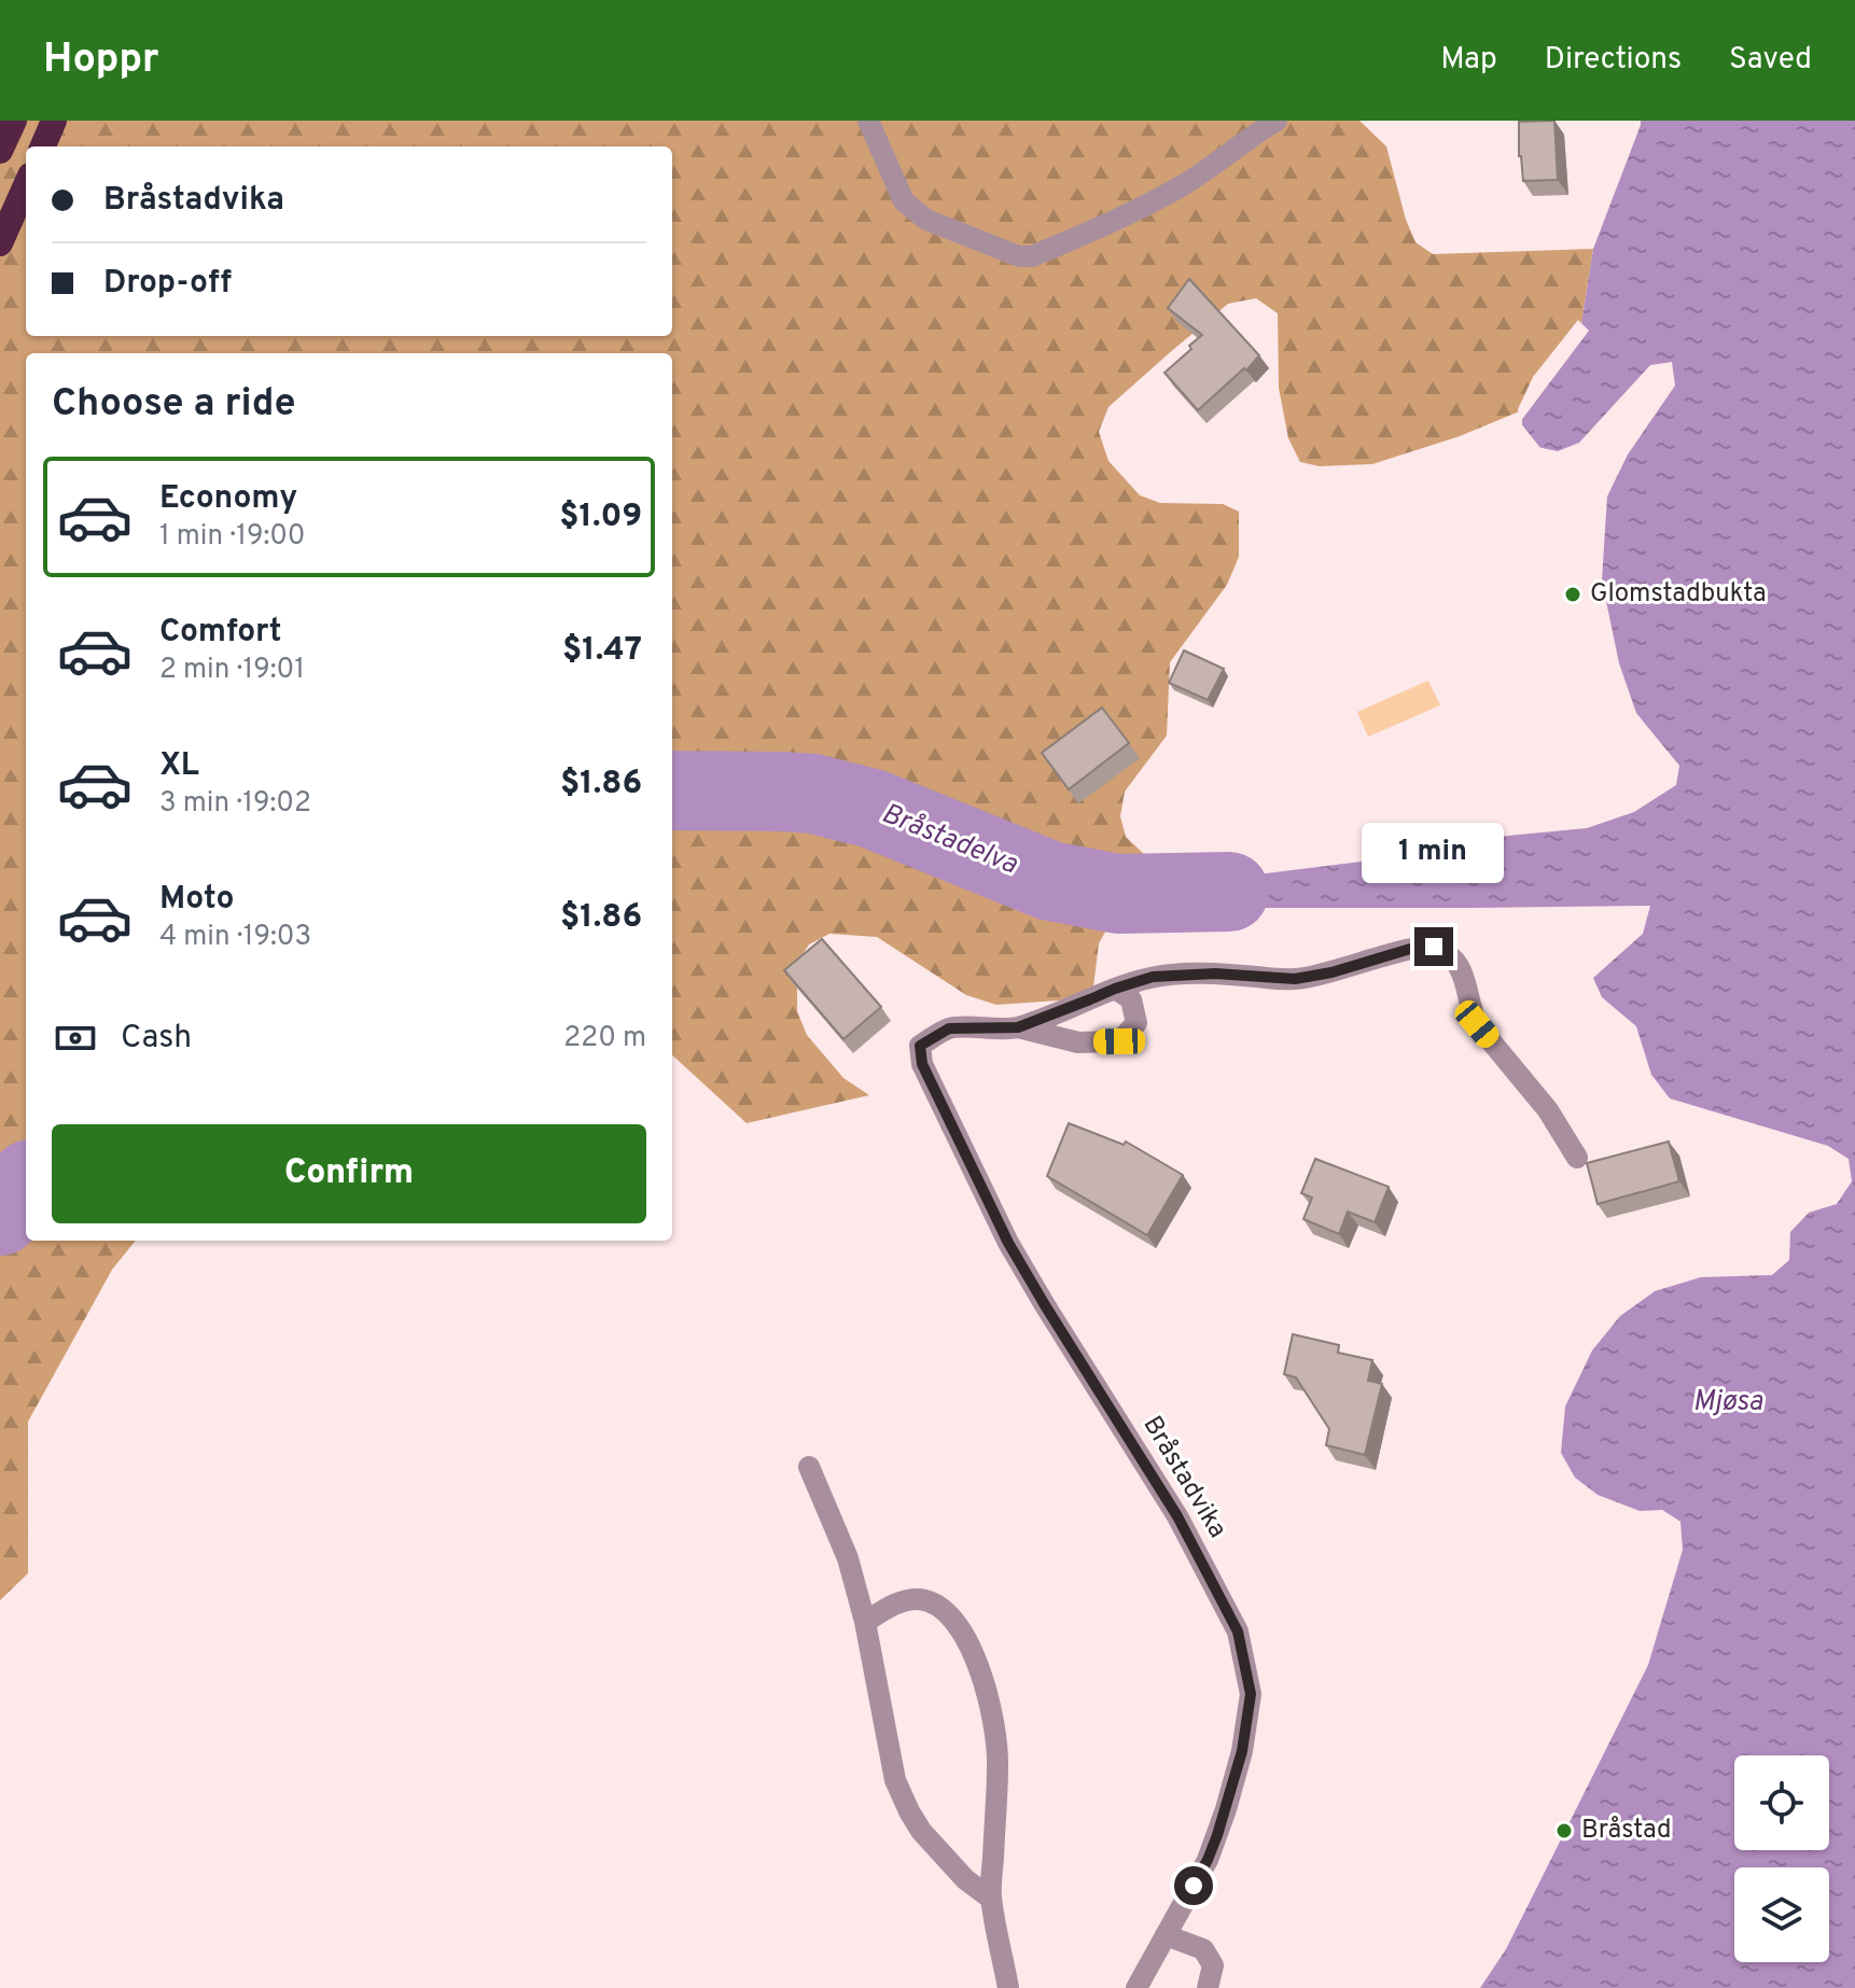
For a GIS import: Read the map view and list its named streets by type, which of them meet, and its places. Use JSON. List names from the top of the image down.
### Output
{
  "streets": {
    "street": ["Bråstadvika"]
  },
  "water": ["Bråstadelva", "Mjøsa"],
  "places": ["Glomstadbukta", "Bråstad"],
  "page": {
    "header": "Hoppr",
    "nav": ["Map", "Directions", "Saved"],
    "banner": ["Bråstadvika", "Drop-off"],
    "heading": "Choose a ride",
    "list": [
      {
        "name": "Economy",
        "note": "1 min · 19:00",
        "value": "$1.09"
      },
      {
        "name": "Comfort",
        "note": "2 min · 19:01",
        "value": "$1.47"
      },
      {
        "name": "XL",
        "note": "3 min · 19:02",
        "value": "$1.86"
      },
      {
        "name": "Moto",
        "note": "4 min · 19:03",
        "value": "$1.86"
      }
    ],
    "bubble": "1 min",
    "pay": ["Cash", "220 m"],
    "buttons": "Confirm"
  }
}
